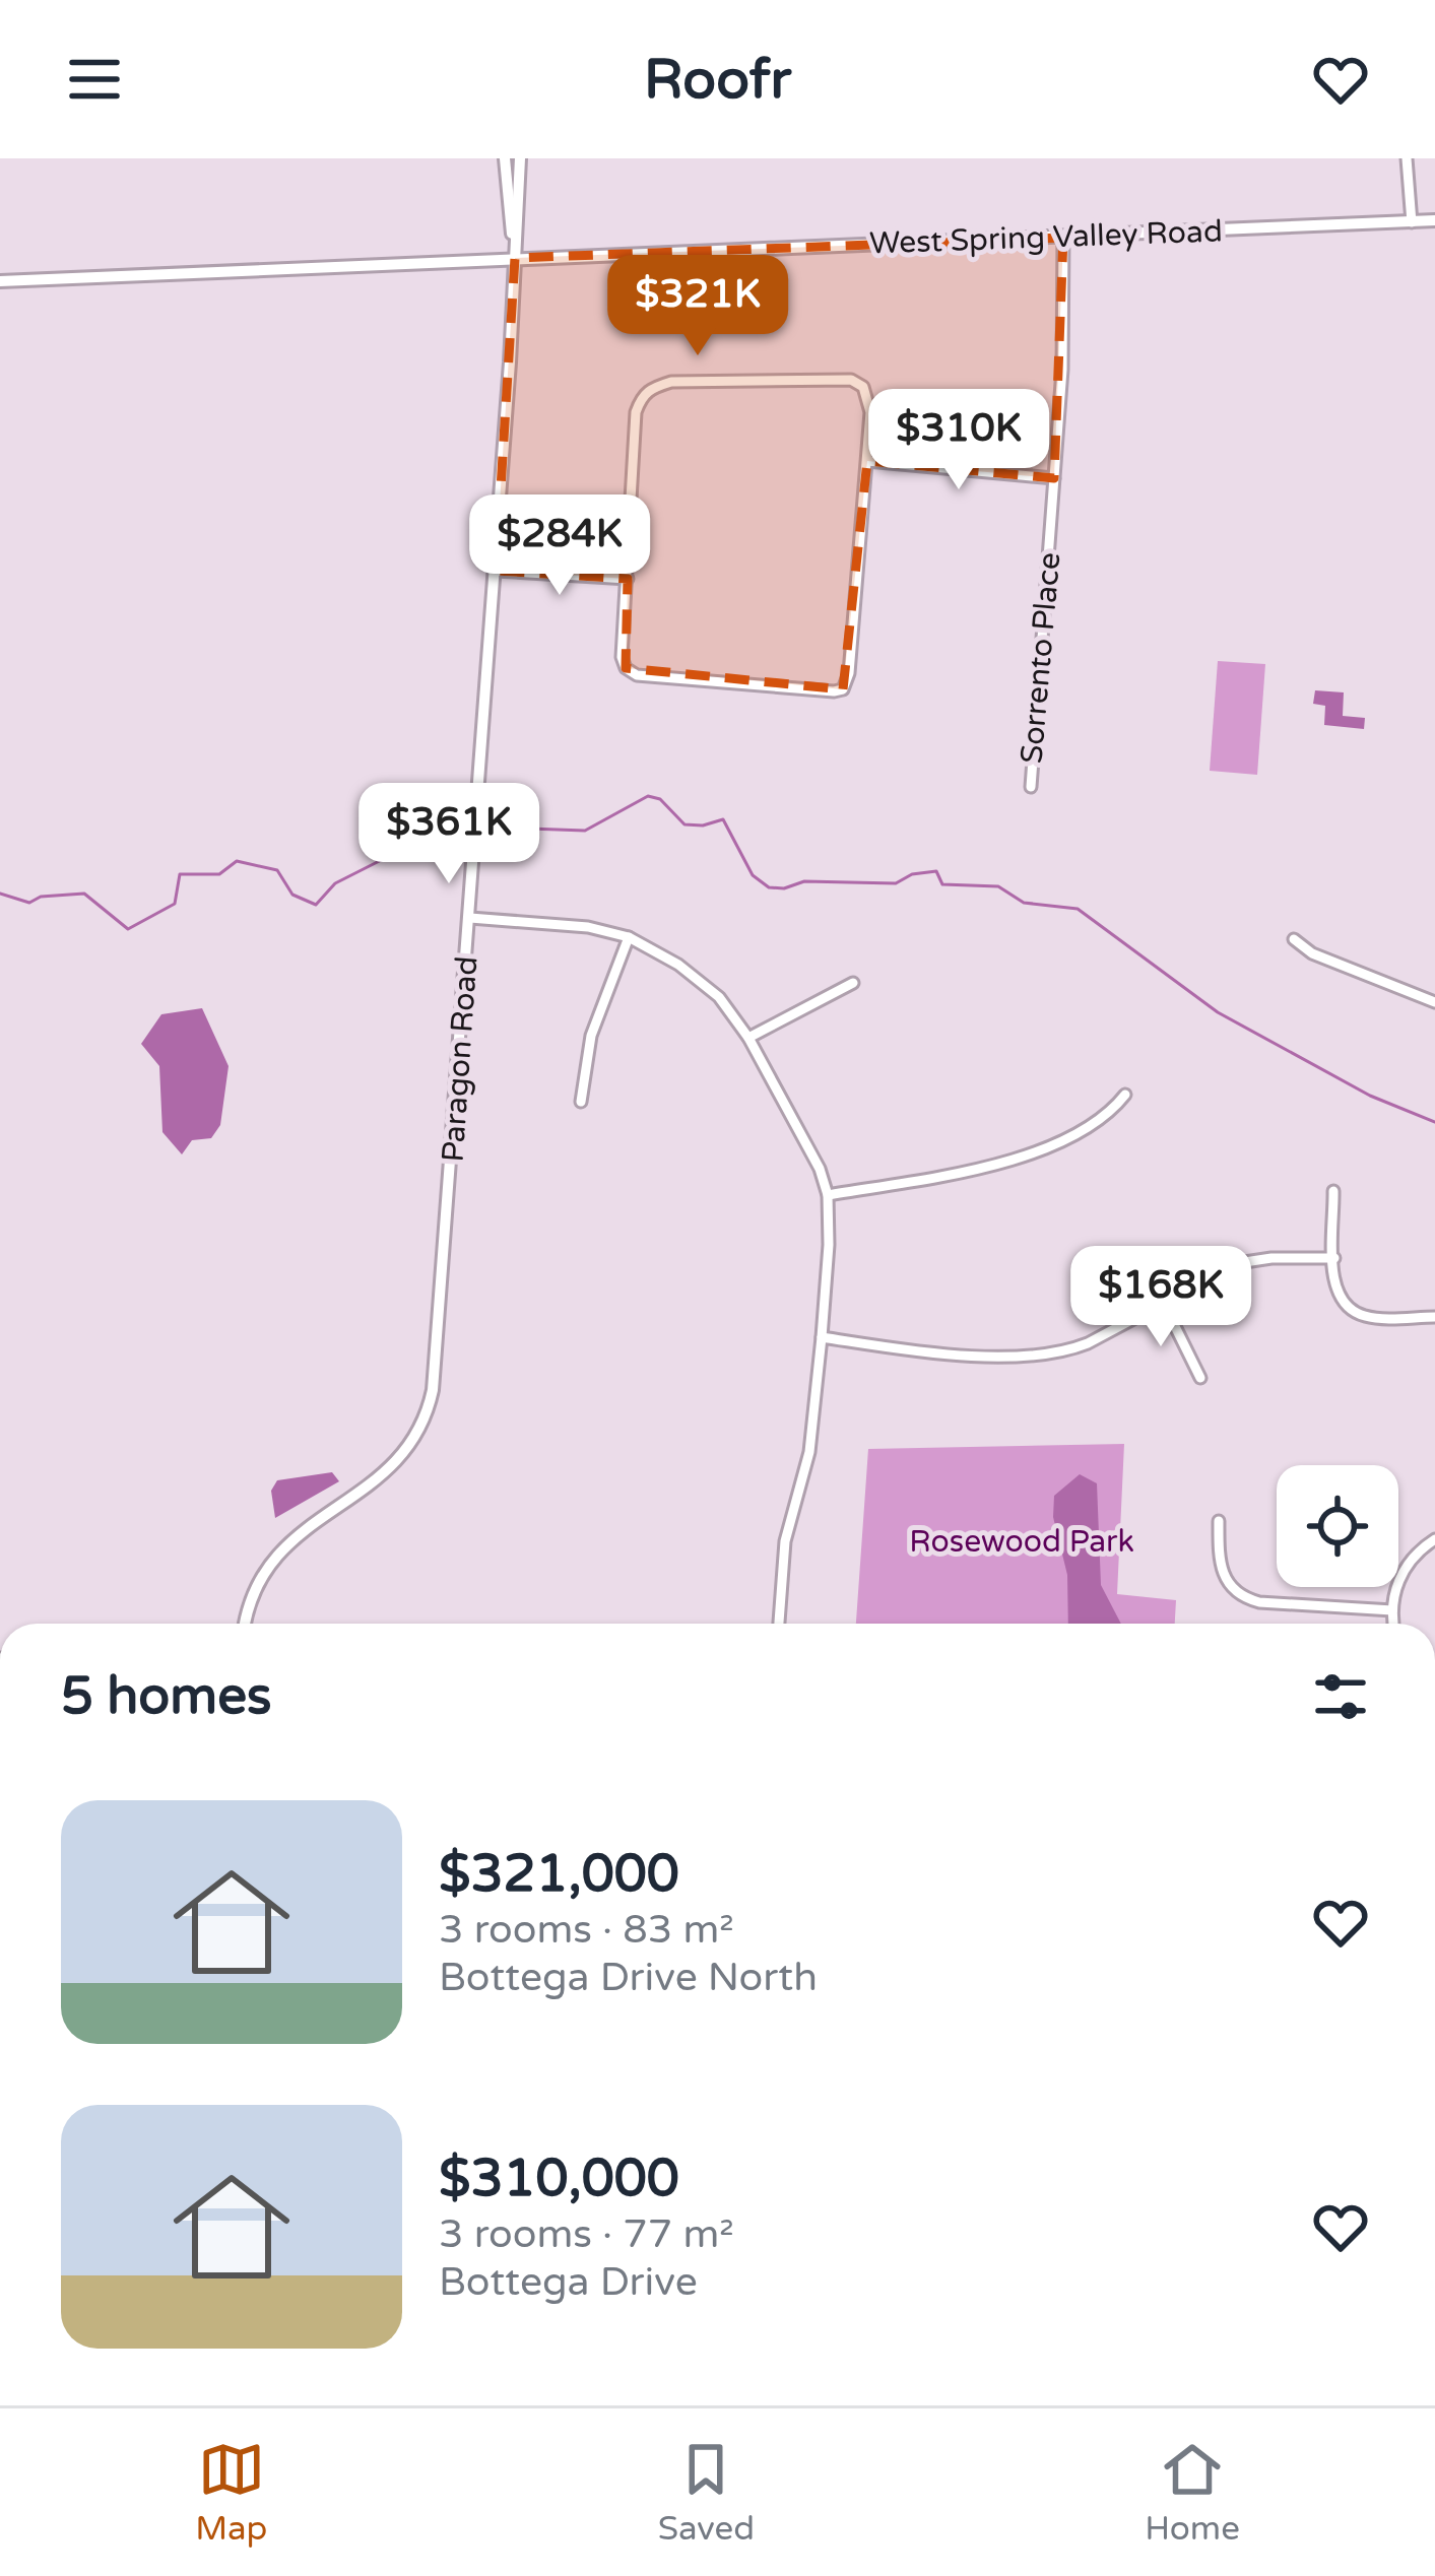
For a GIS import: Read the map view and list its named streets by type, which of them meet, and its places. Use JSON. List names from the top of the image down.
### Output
{
  "streets": {
    "street": ["West Spring Valley Road", "Sorrento Place", "Paragon Road"]
  },
  "crossings": [
    ["West Spring Valley Road", "Sorrento Place"],
    ["West Spring Valley Road", "Paragon Road"]
  ],
  "parks": ["Rosewood Park"],
  "page": {
    "header": "Roofr",
    "price": [
      "$321K",
      "$310K",
      "$284K",
      "$361K",
      "$168K"
    ],
    "heading": "5 homes",
    "list": [
      {
        "name": "$321,000",
        "note": "3 rooms · 83 m² · Bottega Drive North"
      },
      {
        "name": "$310,000",
        "note": "3 rooms · 77 m² · Bottega Drive"
      }
    ],
    "tabs": ["Map", "Saved", "Home"]
  }
}
